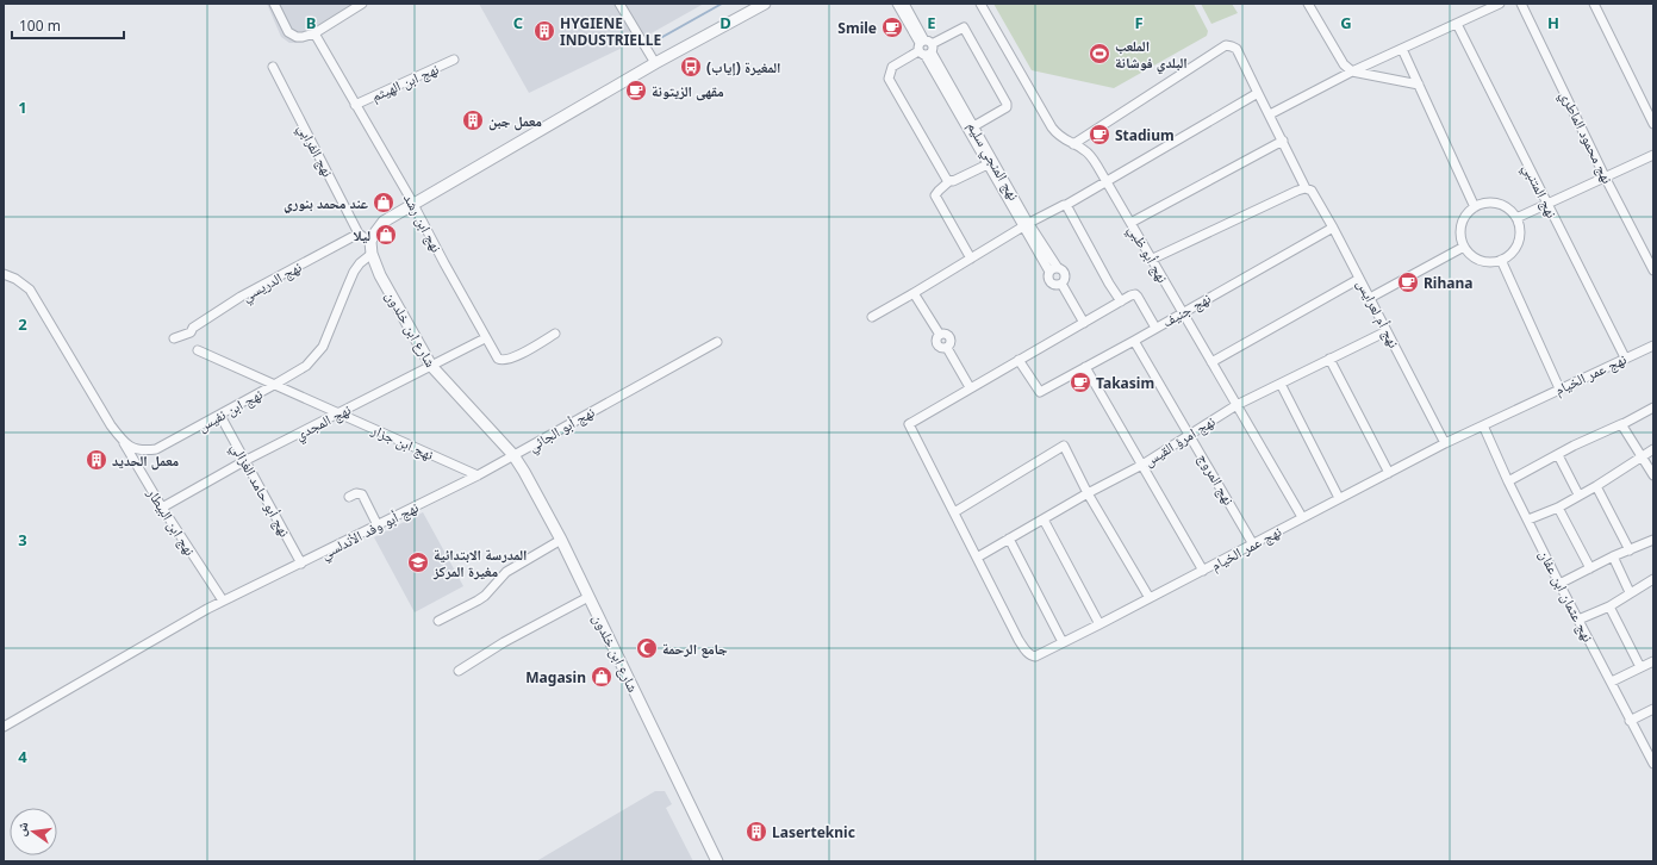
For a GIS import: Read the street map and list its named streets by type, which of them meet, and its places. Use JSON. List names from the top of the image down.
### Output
{
  "streets": {
    "street": [
      "نهج ابن الهيثم",
      "نهج محمود الماطري",
      "نهج الفرابي",
      "نهج المنجي سليم",
      "نهج المتنبي",
      "نهج ابن رشد",
      "نهج أبو ظبي",
      "نهج الدريسي",
      "نهج جنيف",
      "نهج أم لعرايس",
      "شارع ابن خلدون",
      "نهج عمر الخيام",
      "نهج ابن نفيس",
      "نهج المجدي",
      "نهج أبو الجائي",
      "نهج امرؤ القيس",
      "نهج ابن جزار",
      "نهج المروج",
      "نهج أبو حامد الغزالي",
      "نهج ابن البيطار",
      "نهج أبو وفد الأندلسي",
      "نهج عثمان ابن عفان"
    ]
  },
  "crossings": [
    ["نهج ابن الهيثم", "نهج ابن رشد"],
    ["نهج الفرابي", "نهج الدريسي"],
    ["نهج المتنبي", "نهج عمر الخيام"],
    ["نهج ابن رشد", "نهج المجدي"],
    ["نهج أبو ظبي", "نهج جنيف"],
    ["نهج أبو ظبي", "نهج أم لعرايس"],
    ["نهج أبو ظبي", "نهج عمر الخيام"],
    ["نهج أبو ظبي", "نهج امرؤ القيس"],
    ["نهج جنيف", "نهج أم لعرايس"],
    ["نهج جنيف", "نهج المروج"],
    ["نهج أم لعرايس", "نهج عمر الخيام"],
    ["نهج أم لعرايس", "نهج امرؤ القيس"],
    ["شارع ابن خلدون", "نهج ابن نفيس"],
    ["شارع ابن خلدون", "نهج المجدي"],
    ["شارع ابن خلدون", "نهج أبو الجائي"],
    ["شارع ابن خلدون", "نهج أبو وفد الأندلسي"],
    ["نهج عمر الخيام", "نهج امرؤ القيس"],
    ["نهج عمر الخيام", "نهج المروج"],
    ["نهج عمر الخيام", "نهج عثمان ابن عفان"],
    ["نهج ابن نفيس", "نهج ابن جزار"],
    ["نهج ابن نفيس", "نهج أبو حامد الغزالي"],
    ["نهج ابن نفيس", "نهج ابن البيطار"],
    ["نهج المجدي", "نهج ابن جزار"],
    ["نهج المجدي", "نهج أبو حامد الغزالي"],
    ["نهج المجدي", "نهج ابن البيطار"],
    ["نهج أبو الجائي", "نهج أبو وفد الأندلسي"],
    ["نهج امرؤ القيس", "نهج المروج"],
    ["نهج ابن جزار", "نهج أبو وفد الأندلسي"],
    ["نهج أبو حامد الغزالي", "نهج أبو وفد الأندلسي"],
    ["نهج ابن البيطار", "نهج أبو وفد الأندلسي"]
  ],
  "places": {
    "cafe": [
      "Smile",
      "مقهى الزيتونة",
      "Stadium",
      "Rihana",
      "Takasim"
    ],
    "building": [
      "HYGIENE INDUSTRIELLE",
      "معمل جبن",
      "معمل الحديد",
      "Laserteknic"
    ],
    "sports": ["الملعب البلدي فوشانة"],
    "bus stop": ["المغيرة (إياب)"],
    "shop": ["عند محمد بنوري", "ليلا", "Magasin"],
    "school or university": ["المدرسة الابتدائية مغيرة المركز"],
    "mosque": ["جامع الرحمة"]
  },
  "scale_bar": "100 m",
  "north": "left",
  "grid": {
    "columns": [
      "B",
      "C",
      "D",
      "E",
      "F",
      "G",
      "H"
    ],
    "rows": [
      "1",
      "2",
      "3",
      "4"
    ]
  }
}
